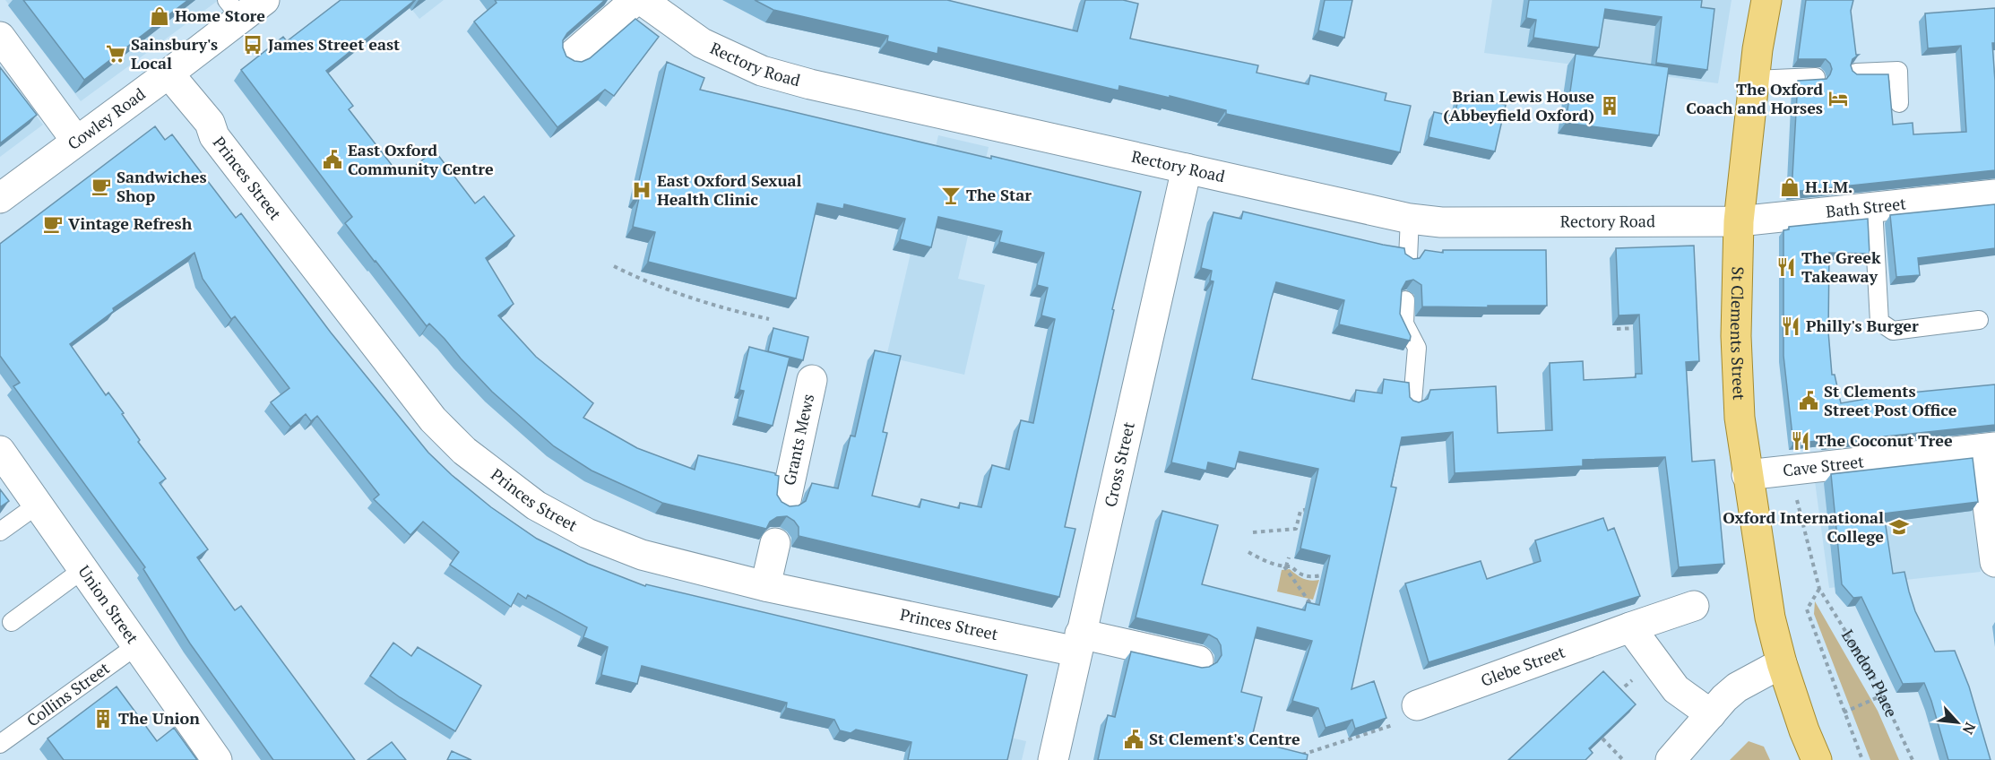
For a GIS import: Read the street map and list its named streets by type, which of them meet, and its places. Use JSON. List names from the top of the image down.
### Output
{
  "streets": {
    "main road": ["St Clements Street"],
    "street": [
      "Rectory Road",
      "Cowley Road",
      "Princes Street",
      "Bath Street",
      "Grants Mews",
      "Cross Street",
      "Cave Street",
      "Union Street",
      "Glebe Street"
    ],
    "lane": ["Collins Street"],
    "path": ["London Place"]
  },
  "crossings": [
    ["Rectory Road", "Bath Street"],
    ["Rectory Road", "St Clements Street"],
    ["Rectory Road", "Cross Street"],
    ["Cowley Road", "Princes Street"],
    ["Princes Street", "Cross Street"],
    ["Bath Street", "St Clements Street"],
    ["St Clements Street", "Cave Street"],
    ["Union Street", "Collins Street"]
  ],
  "places": {
    "shop": ["Home Store", "H.I.M."],
    "bus stop": ["James Street east"],
    "supermarket": ["Sainsbury's Local"],
    "hotel": ["The Oxford Coach and Horses"],
    "building": ["Brian Lewis House (Abbeyfield Oxford)", "The Union"],
    "public building": ["East Oxford Community Centre", "St Clements Street Post Office", "St Clement's Centre"],
    "cafe": ["Sandwiches Shop", "Vintage Refresh"],
    "hospital": ["East Oxford Sexual Health Clinic"],
    "bar": ["The Star"],
    "restaurant": ["The Greek Takeaway", "Philly's Burger", "The Coconut Tree"],
    "school or university": ["Oxford International College"]
  },
  "north": "bottom right"
}
